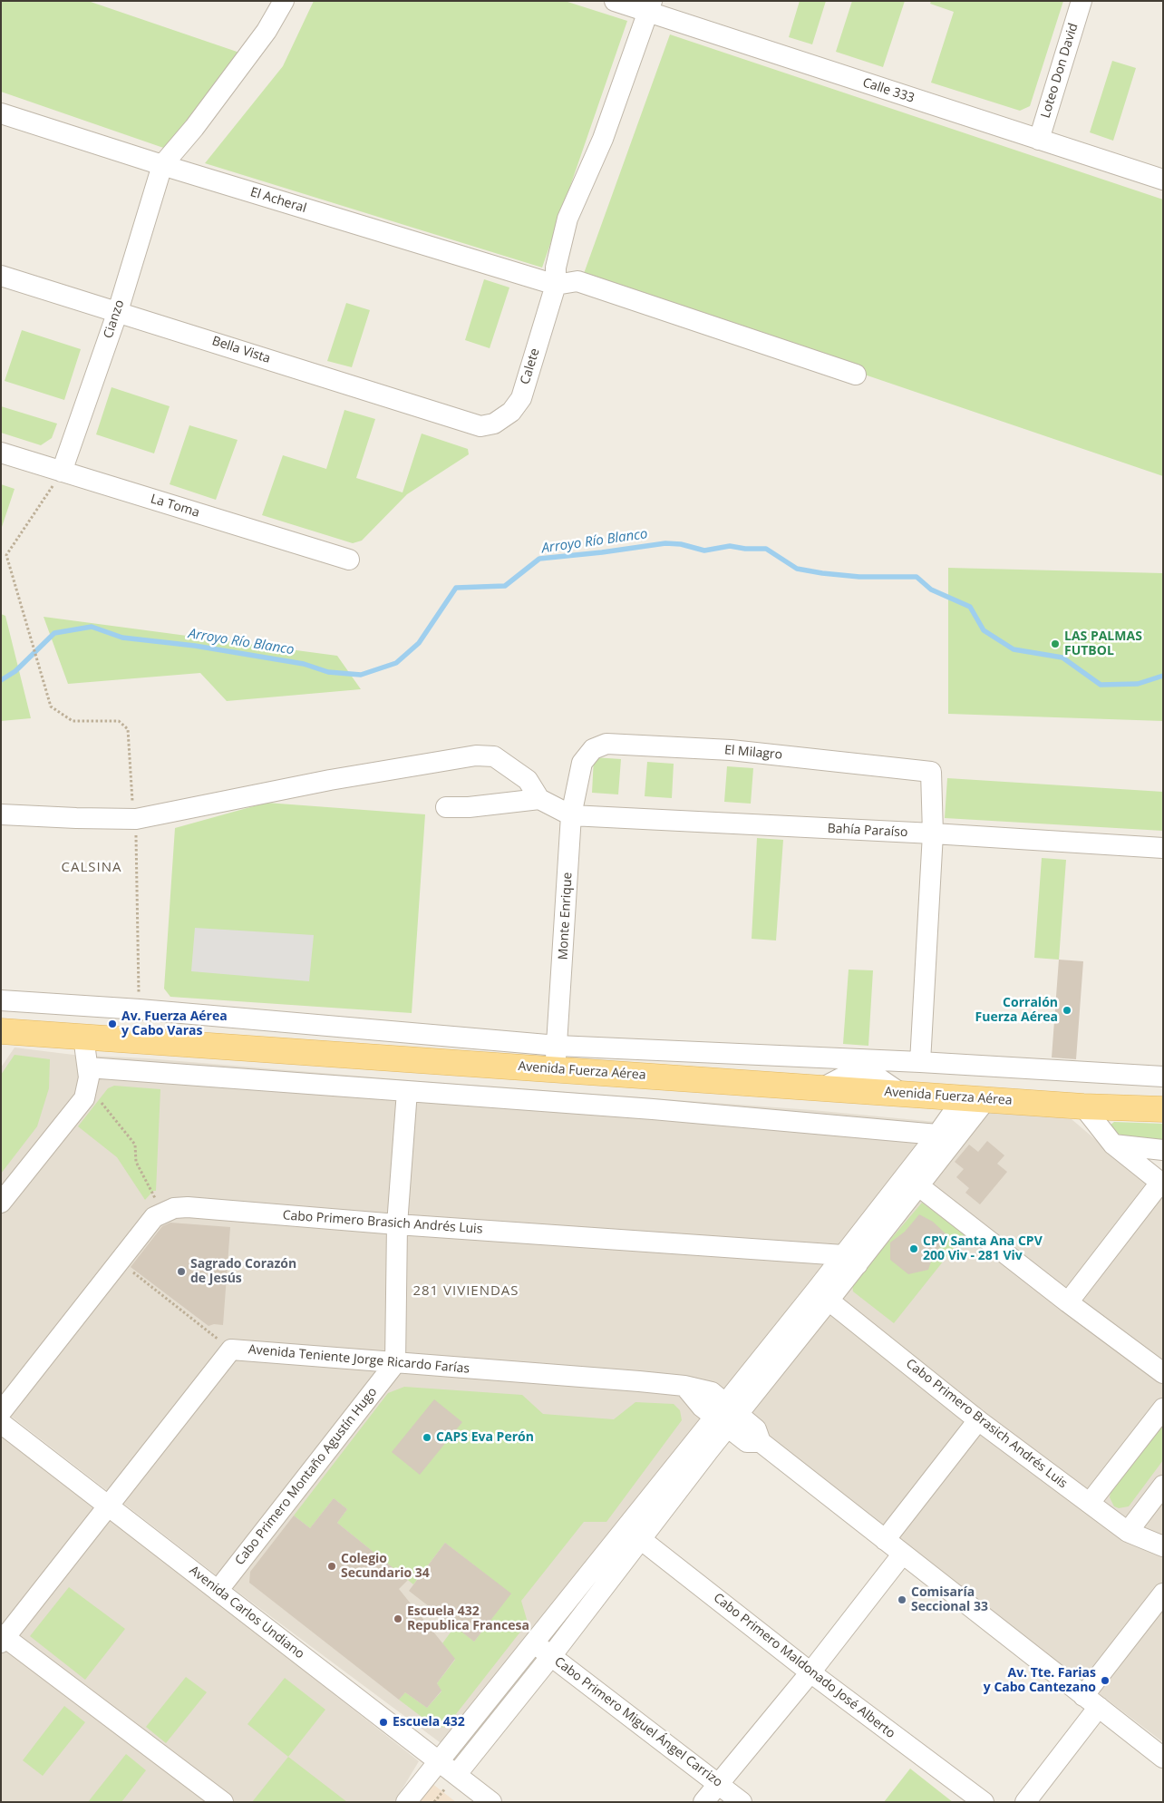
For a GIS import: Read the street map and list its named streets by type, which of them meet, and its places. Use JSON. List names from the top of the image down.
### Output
{
  "streets": {
    "main road": ["Avenida Fuerza Aérea"],
    "street": [
      "Loteo Don David",
      "Calle 333",
      "El Acheral",
      "Cianzo",
      "Bella Vista",
      "Calete",
      "La Toma",
      "El Milagro",
      "Bahía Paraíso",
      "Monte Enrique",
      "Cabo Primero Brasich Andrés Luis",
      "Avenida Teniente Jorge Ricardo Farías",
      "Cabo Primero Montaño Agustín Hugo",
      "Avenida Carlos Undiano",
      "Cabo Primero Maldonado José Alberto",
      "Cabo Primero Miguel Ángel Carrizo"
    ]
  },
  "crossings": [
    ["Loteo Don David", "Calle 333"],
    ["Calle 333", "Calete"],
    ["El Acheral", "Cianzo"],
    ["El Acheral", "Calete"],
    ["Cianzo", "Bella Vista"],
    ["Cianzo", "La Toma"],
    ["Bella Vista", "Calete"],
    ["El Milagro", "Bahía Paraíso"],
    ["El Milagro", "Monte Enrique"],
    ["Bahía Paraíso", "Monte Enrique"],
    ["Monte Enrique", "Avenida Fuerza Aérea"],
    ["Avenida Teniente Jorge Ricardo Farías", "Cabo Primero Montaño Agustín Hugo"],
    ["Avenida Teniente Jorge Ricardo Farías", "Avenida Carlos Undiano"],
    ["Cabo Primero Montaño Agustín Hugo", "Avenida Carlos Undiano"]
  ],
  "districts": ["CALSINA", "281 VIVIENDAS"],
  "water": ["Arroyo Río Blanco"],
  "places": [
    "LAS PALMAS FUTBOL",
    "Corralón Fuerza Aérea",
    "Av. Fuerza Aérea y Cabo Varas",
    "CPV Santa Ana CPV 200 Viv - 281 Viv",
    "Sagrado Corazón de Jesús",
    "CAPS Eva Perón",
    "Colegio Secundario 34",
    "Comisaría Seccional 33",
    "Escuela 432 Republica Francesa",
    "Av. Tte. Farias y Cabo Cantezano",
    "Escuela 432"
  ]
}
